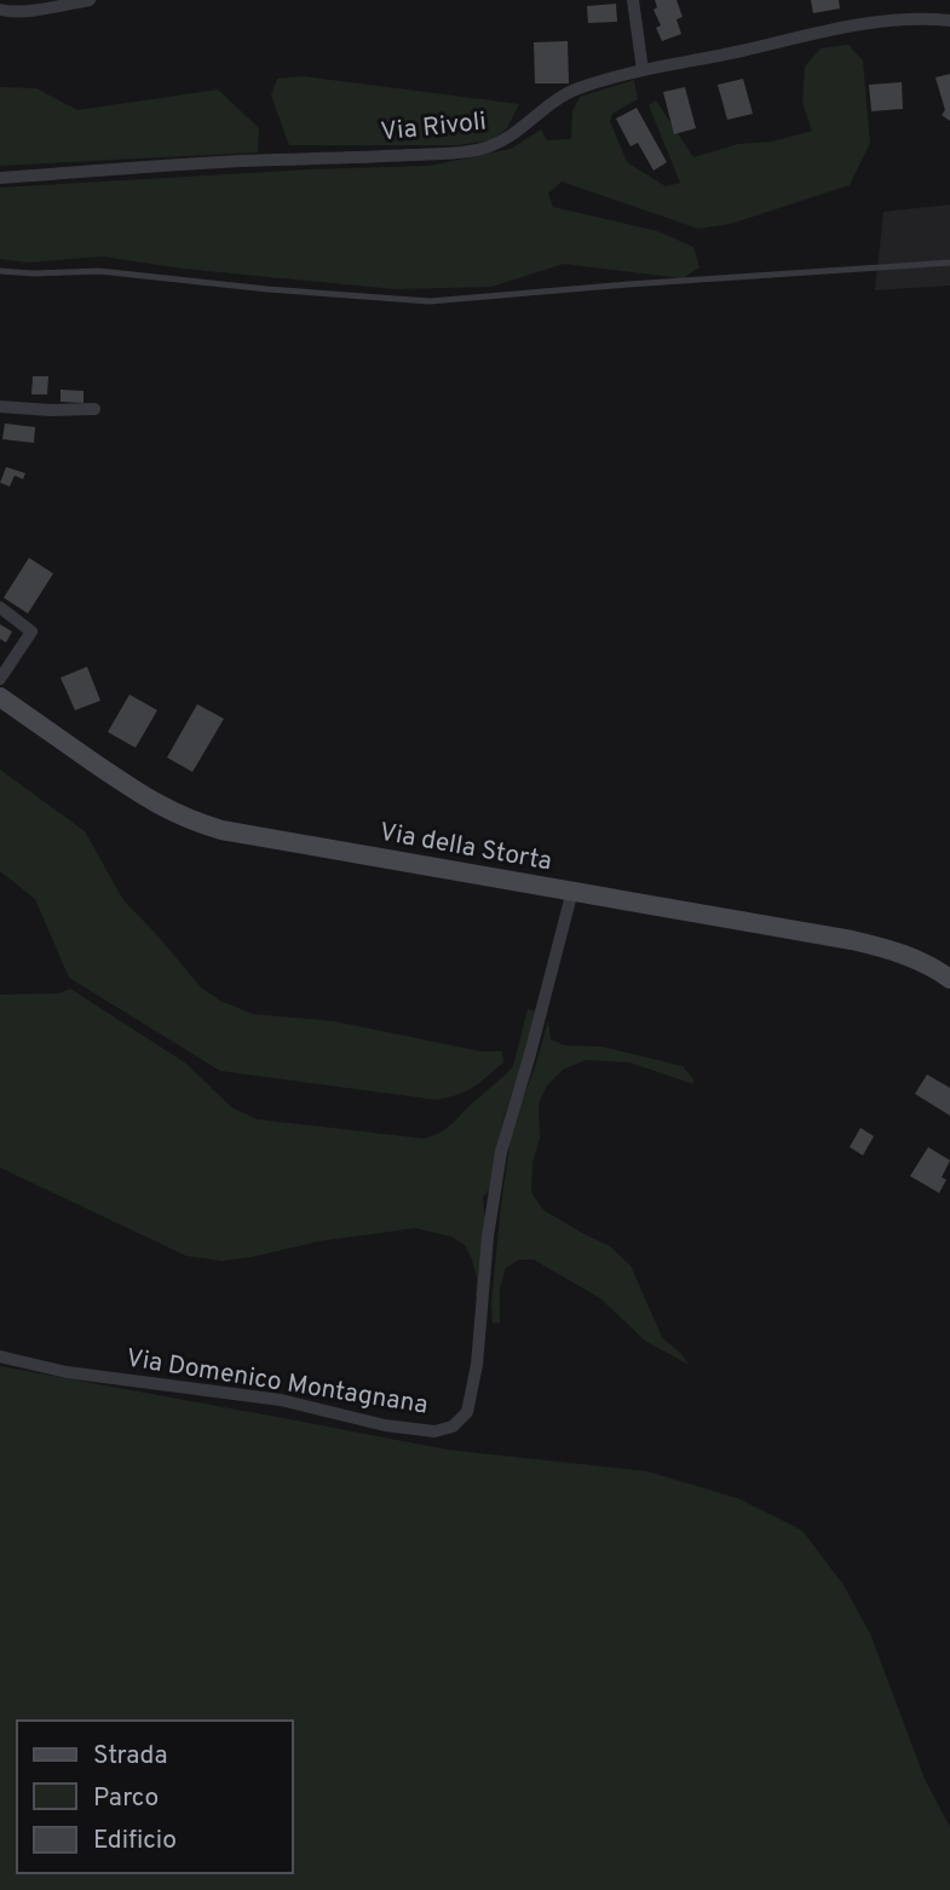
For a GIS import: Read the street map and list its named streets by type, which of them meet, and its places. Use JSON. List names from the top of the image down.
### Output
{
  "streets": {
    "main road": ["Via della Storta"],
    "street": ["Via Rivoli", "Via Domenico Montagnana"]
  },
  "crossings": [
    ["Via della Storta", "Via Domenico Montagnana"]
  ],
  "legend": ["Strada", "Parco", "Edificio"]
}
